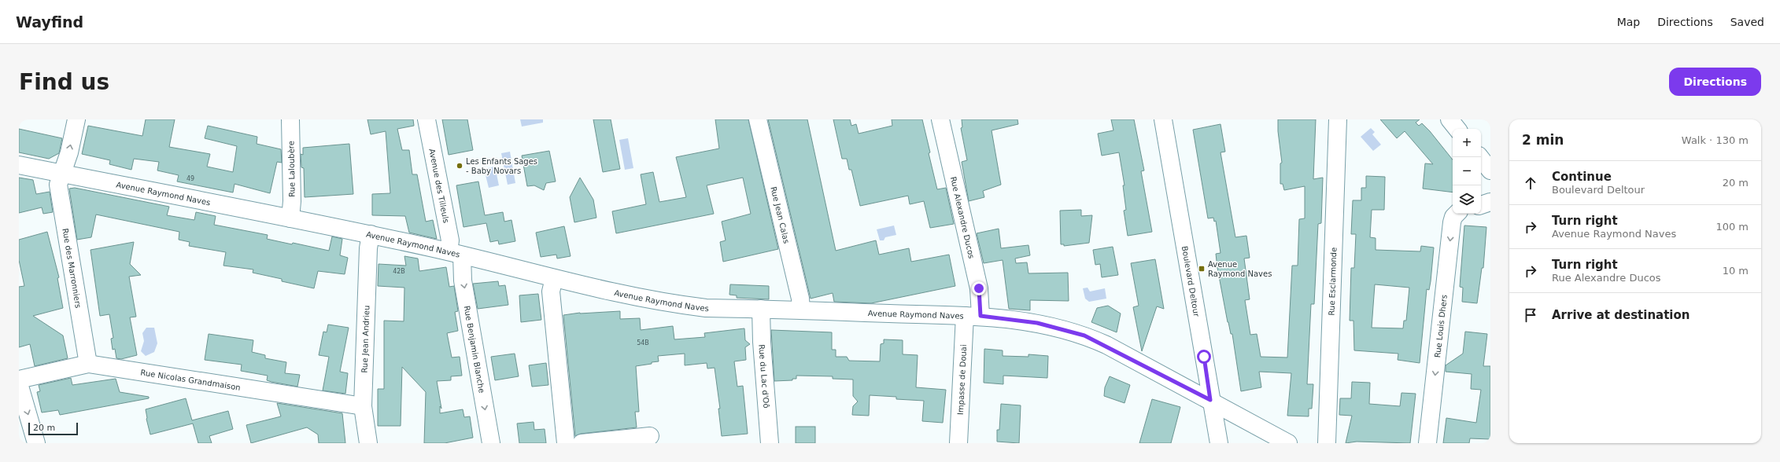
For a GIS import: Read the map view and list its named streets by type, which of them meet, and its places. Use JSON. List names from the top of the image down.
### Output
{
  "streets": {
    "street": [
      "Rue Laloubère",
      "Avenue des Tilleuls",
      "Avenue Raymond Naves",
      "Rue Jean Calas",
      "Rue Alexandre Ducos",
      "Rue des Marronniers",
      "Boulevard Deltour",
      "Rue Esclarmonde",
      "Rue Louis Dhers",
      "Rue Jean Andrieu",
      "Rue Benjamin Blanche",
      "Rue du Lac d'Oô",
      "Rue Nicolas Grandmaison",
      "Impasse de Douai"
    ]
  },
  "crossings": [
    ["Rue Laloubère", "Avenue Raymond Naves"],
    ["Avenue des Tilleuls", "Avenue Raymond Naves"],
    ["Avenue des Tilleuls", "Rue Benjamin Blanche"],
    ["Avenue Raymond Naves", "Rue Jean Calas"],
    ["Avenue Raymond Naves", "Rue Alexandre Ducos"],
    ["Avenue Raymond Naves", "Rue des Marronniers"],
    ["Avenue Raymond Naves", "Boulevard Deltour"],
    ["Avenue Raymond Naves", "Rue Jean Andrieu"],
    ["Avenue Raymond Naves", "Rue Benjamin Blanche"],
    ["Avenue Raymond Naves", "Rue du Lac d'Oô"],
    ["Avenue Raymond Naves", "Impasse de Douai"],
    ["Rue Alexandre Ducos", "Impasse de Douai"],
    ["Rue des Marronniers", "Rue Nicolas Grandmaison"],
    ["Rue Jean Andrieu", "Rue Nicolas Grandmaison"]
  ],
  "one_way": ["Rue Louis Dhers"],
  "places": {
    "other": ["Les Enfants Sages - Baby Novars"],
    "transit": ["Avenue Raymond Naves"]
  },
  "house_numbers": ["49", "42B", "54B"],
  "scale_bar": "20 m",
  "page": {
    "header": "Wayfind",
    "nav": ["Map", "Directions", "Saved"],
    "buttons": "Directions",
    "title": "Find us",
    "heading": ["2 min", "Walk · 130 m"],
    "map_buttons": ["+", "−"],
    "list": [
      ["Continue", "Boulevard Deltour", "20 m"],
      ["Turn right", "Avenue Raymond Naves", "100 m"],
      ["Turn right", "Rue Alexandre Ducos", "10 m"],
      "Arrive at destination"
    ],
    "scale": "20 m"
  }
}
